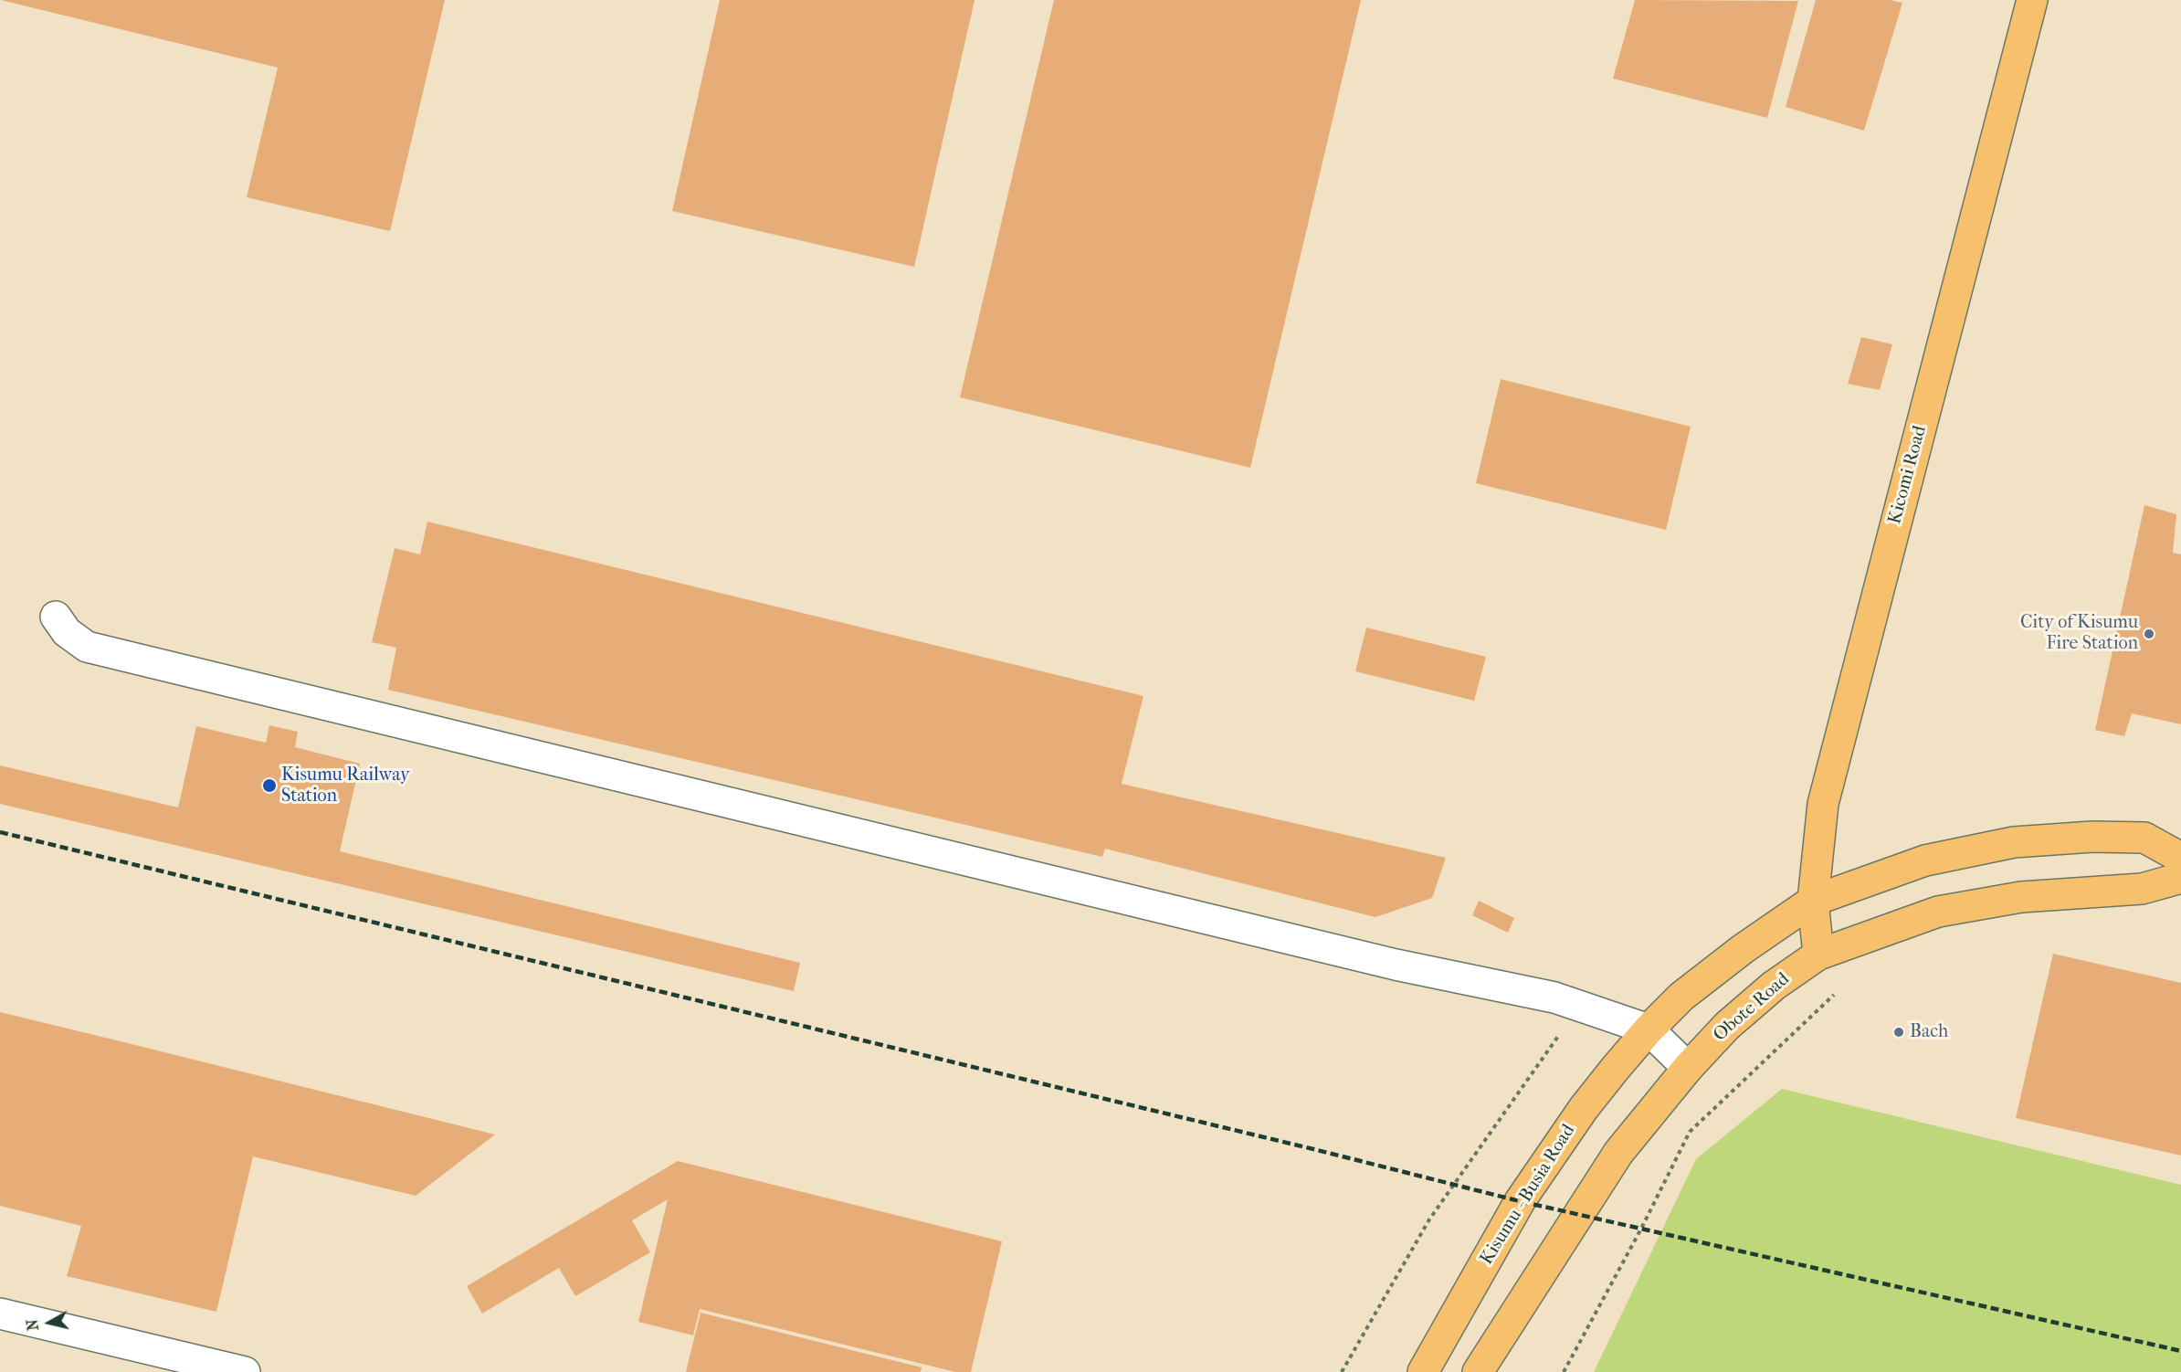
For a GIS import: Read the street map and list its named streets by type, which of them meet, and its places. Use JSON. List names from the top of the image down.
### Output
{
  "streets": {
    "main road": ["Kicomi Road", "Obote Road", "Kisumu - Busia Road"]
  },
  "crossings": [
    ["Kicomi Road", "Obote Road"]
  ],
  "places": ["City of Kisumu Fire Station", "Kisumu Railway Station", "Bach"],
  "north": "left"
}
